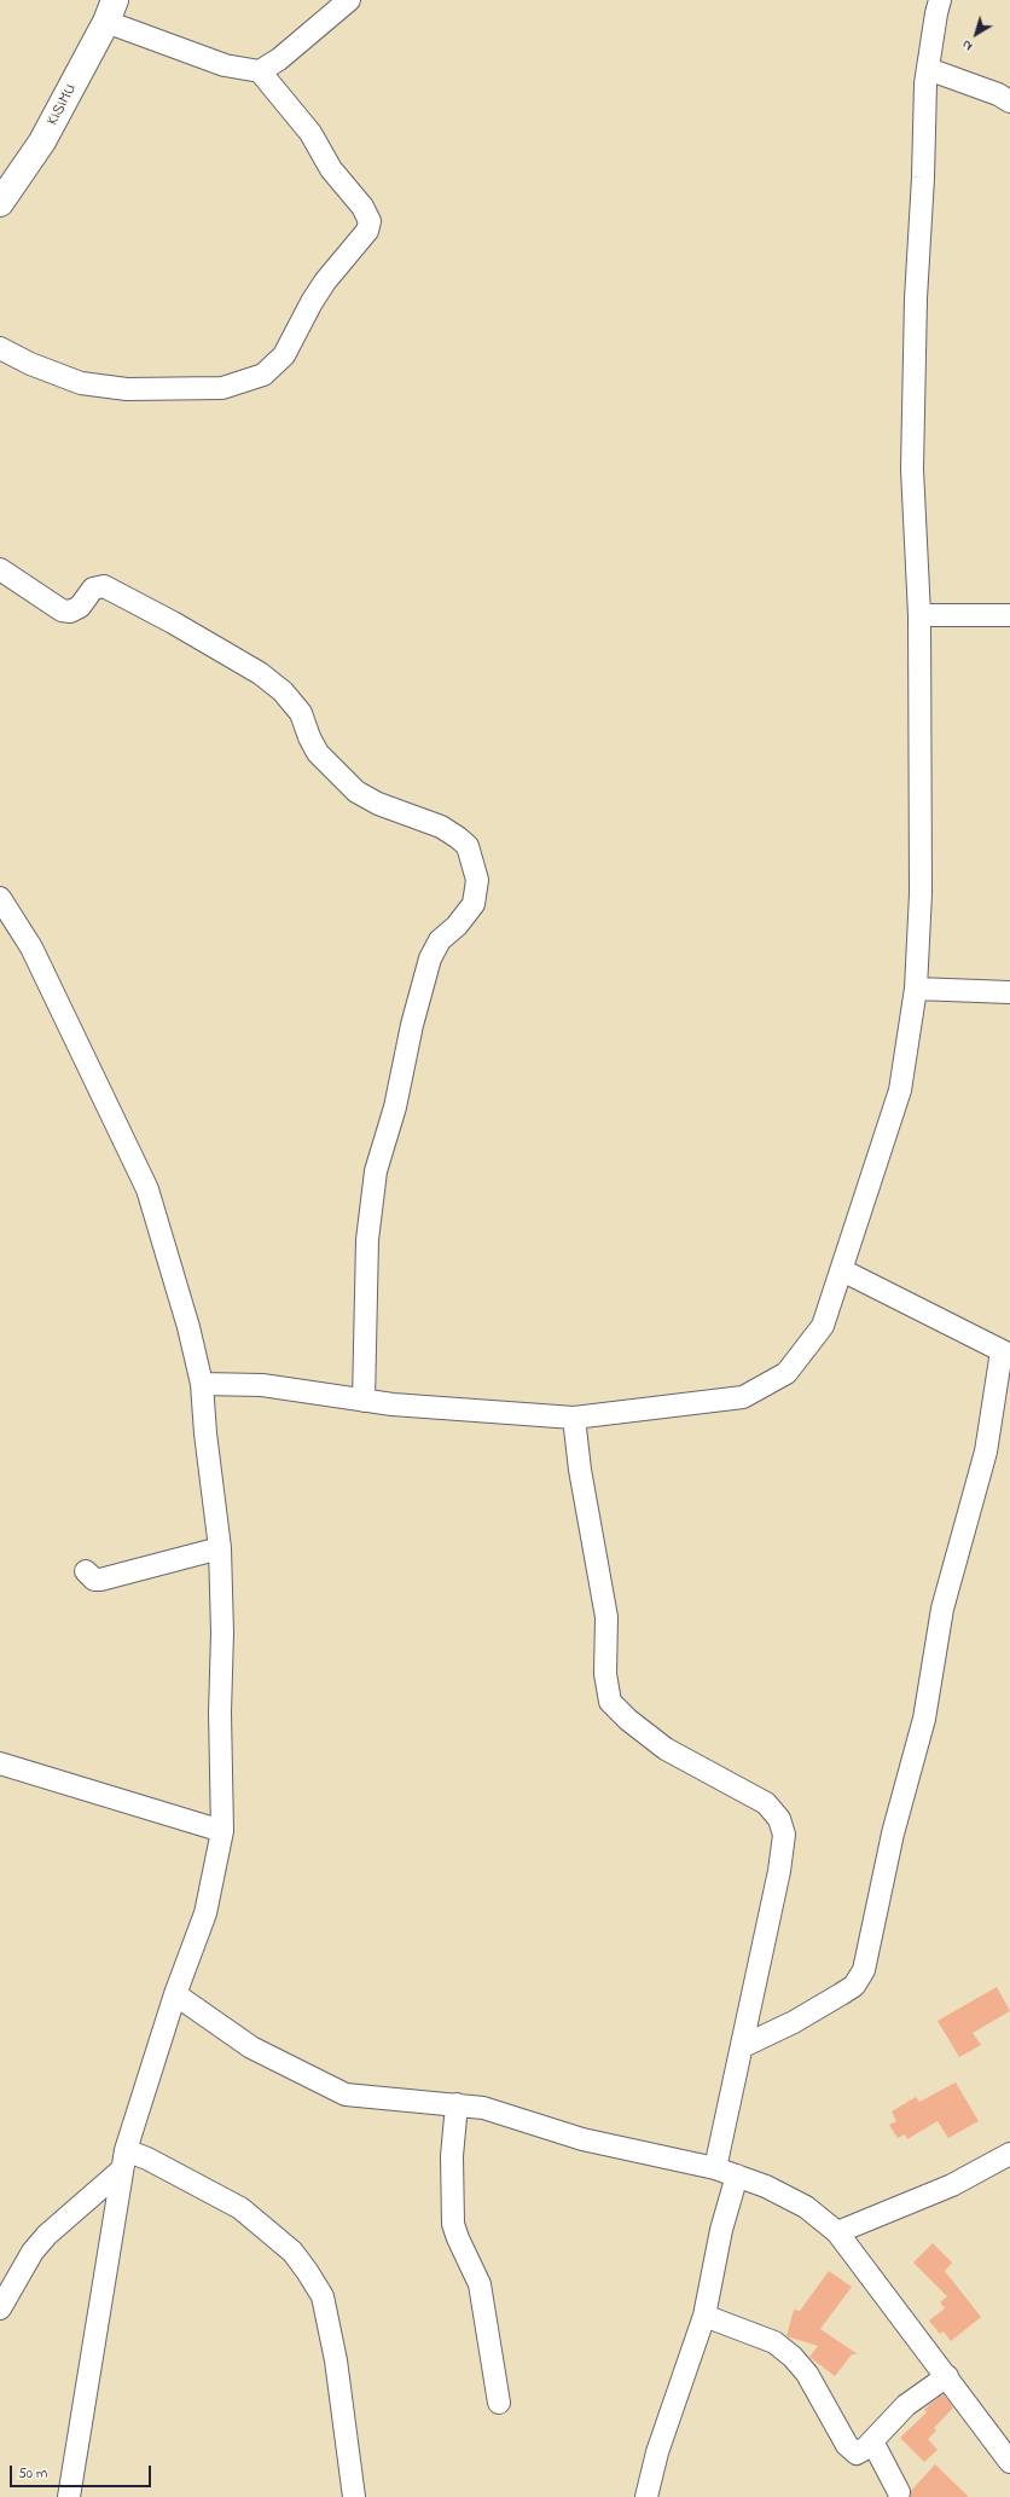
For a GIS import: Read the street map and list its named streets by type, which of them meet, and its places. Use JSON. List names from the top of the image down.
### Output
{
  "streets": {
    "street": ["KISIMU"]
  },
  "scale_bar": "50 m",
  "north": "bottom left"
}
